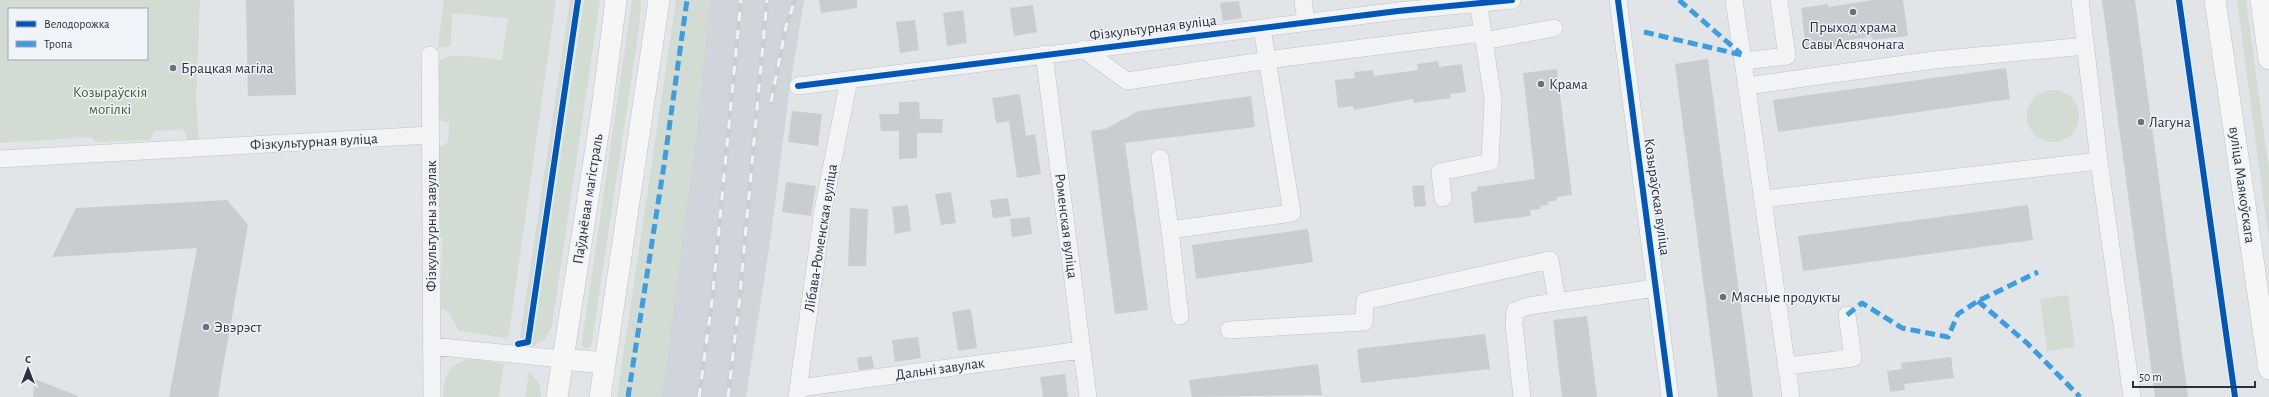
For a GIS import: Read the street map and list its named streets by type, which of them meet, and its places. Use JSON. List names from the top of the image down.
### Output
{
  "streets": {
    "main road": ["вуліца Маякоўскага", "Паўднёвая магістраль"],
    "street": [
      "Фізкультурная вуліца",
      "Козыраўская вуліца",
      "Фізкультурны завулак",
      "Роменская вуліца",
      "Лібава-Роменская вуліца",
      "Дальні завулак"
    ]
  },
  "crossings": [
    ["Фізкультурная вуліца", "Фізкультурны завулак"],
    ["Фізкультурная вуліца", "Роменская вуліца"],
    ["Фізкультурная вуліца", "Лібава-Роменская вуліца"],
    ["Роменская вуліца", "Дальні завулак"],
    ["Лібава-Роменская вуліца", "Дальні завулак"]
  ],
  "parks": ["Козыраўскія могілкі"],
  "places": [
    "Прыход храма Савы Асвячонага",
    "Брацкая магіла",
    "Крама",
    "Лагуна",
    "Мясные продукты",
    "Эвэрэст"
  ],
  "legend": ["Велодорожка", "Тропа"],
  "scale_bar": "50 m",
  "north": "top"
}
